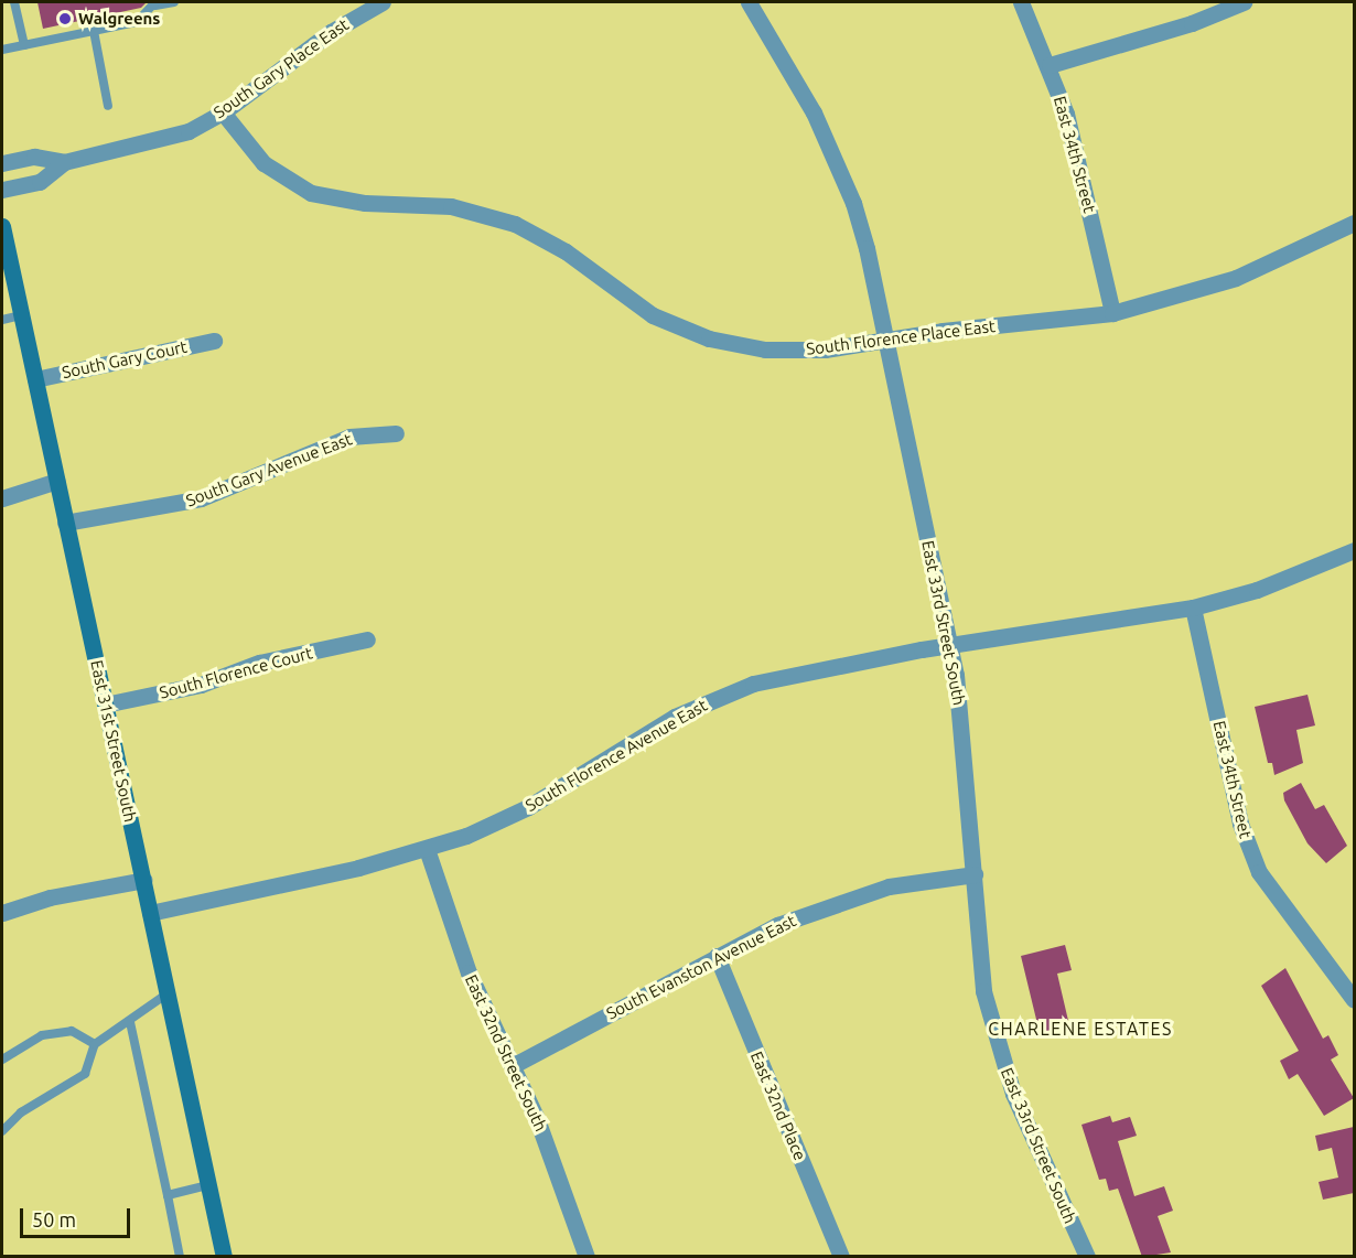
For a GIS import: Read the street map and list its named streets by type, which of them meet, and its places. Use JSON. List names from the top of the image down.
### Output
{
  "streets": {
    "main road": ["East 31st Street South"],
    "street": [
      "South Gary Place East",
      "East 34th Street",
      "South Florence Place East",
      "South Gary Court",
      "South Gary Avenue East",
      "East 33rd Street South",
      "South Florence Court",
      "South Florence Avenue East",
      "South Evanston Avenue East",
      "East 32nd Street South",
      "East 32nd Place"
    ]
  },
  "crossings": [
    ["South Gary Place East", "South Florence Place East"],
    ["East 34th Street", "South Florence Place East"],
    ["East 34th Street", "South Florence Avenue East"],
    ["South Florence Place East", "East 33rd Street South"],
    ["South Gary Court", "East 31st Street South"],
    ["South Gary Avenue East", "East 31st Street South"],
    ["East 33rd Street South", "South Florence Avenue East"],
    ["East 33rd Street South", "South Evanston Avenue East"],
    ["South Florence Court", "East 31st Street South"],
    ["East 31st Street South", "South Florence Avenue East"],
    ["South Florence Avenue East", "East 32nd Street South"],
    ["South Evanston Avenue East", "East 32nd Street South"],
    ["South Evanston Avenue East", "East 32nd Place"]
  ],
  "districts": ["CHARLENE ESTATES"],
  "places": ["Walgreens"],
  "scale_bar": "50 m"
}
